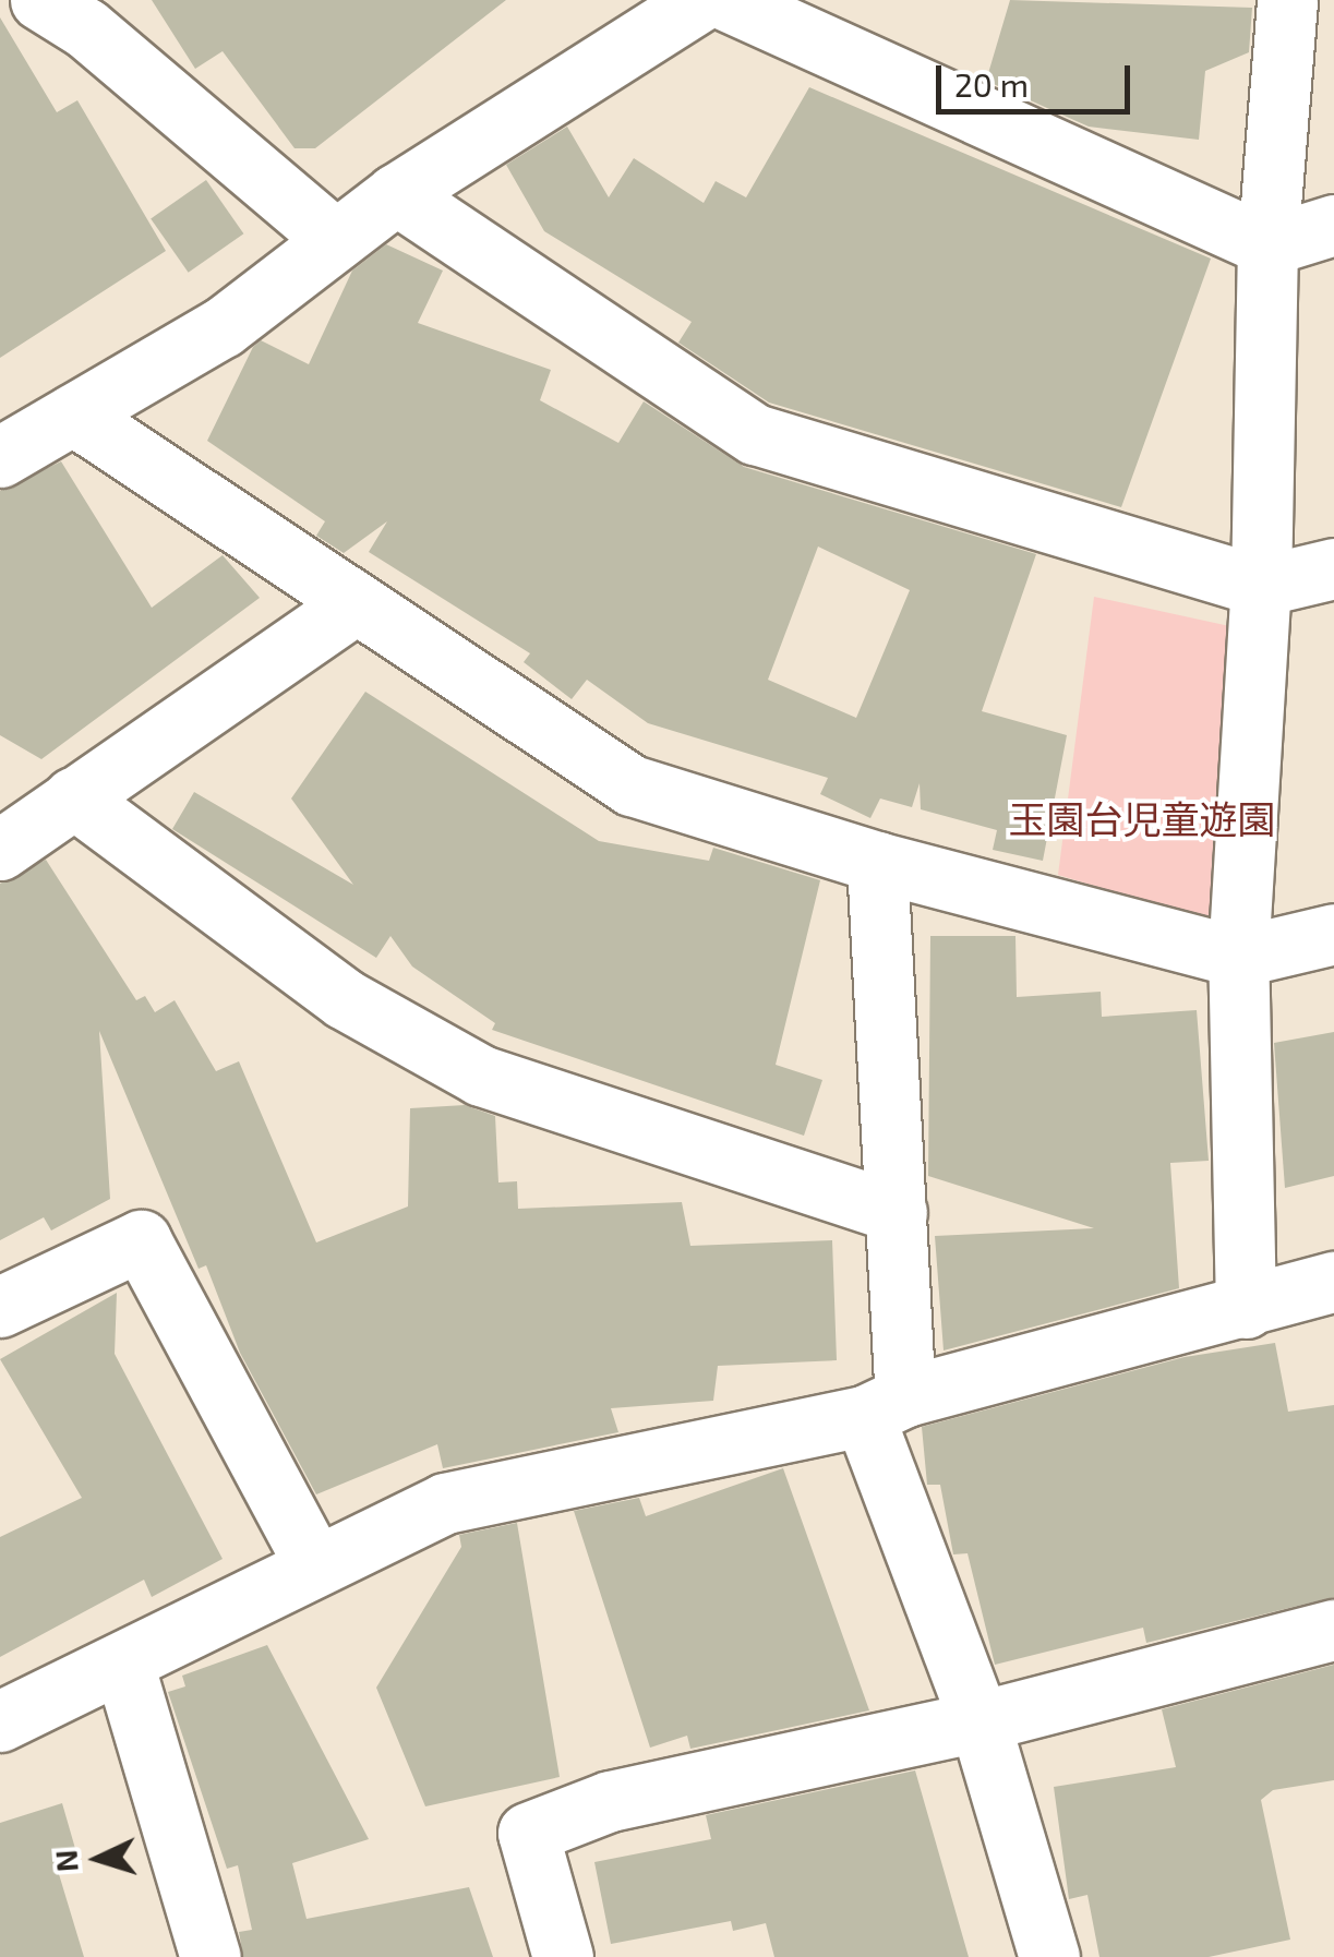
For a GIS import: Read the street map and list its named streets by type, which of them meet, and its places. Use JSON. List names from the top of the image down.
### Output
{
  "parks": ["玉園台児童遊園"],
  "scale_bar": "20 m",
  "north": "left"
}
